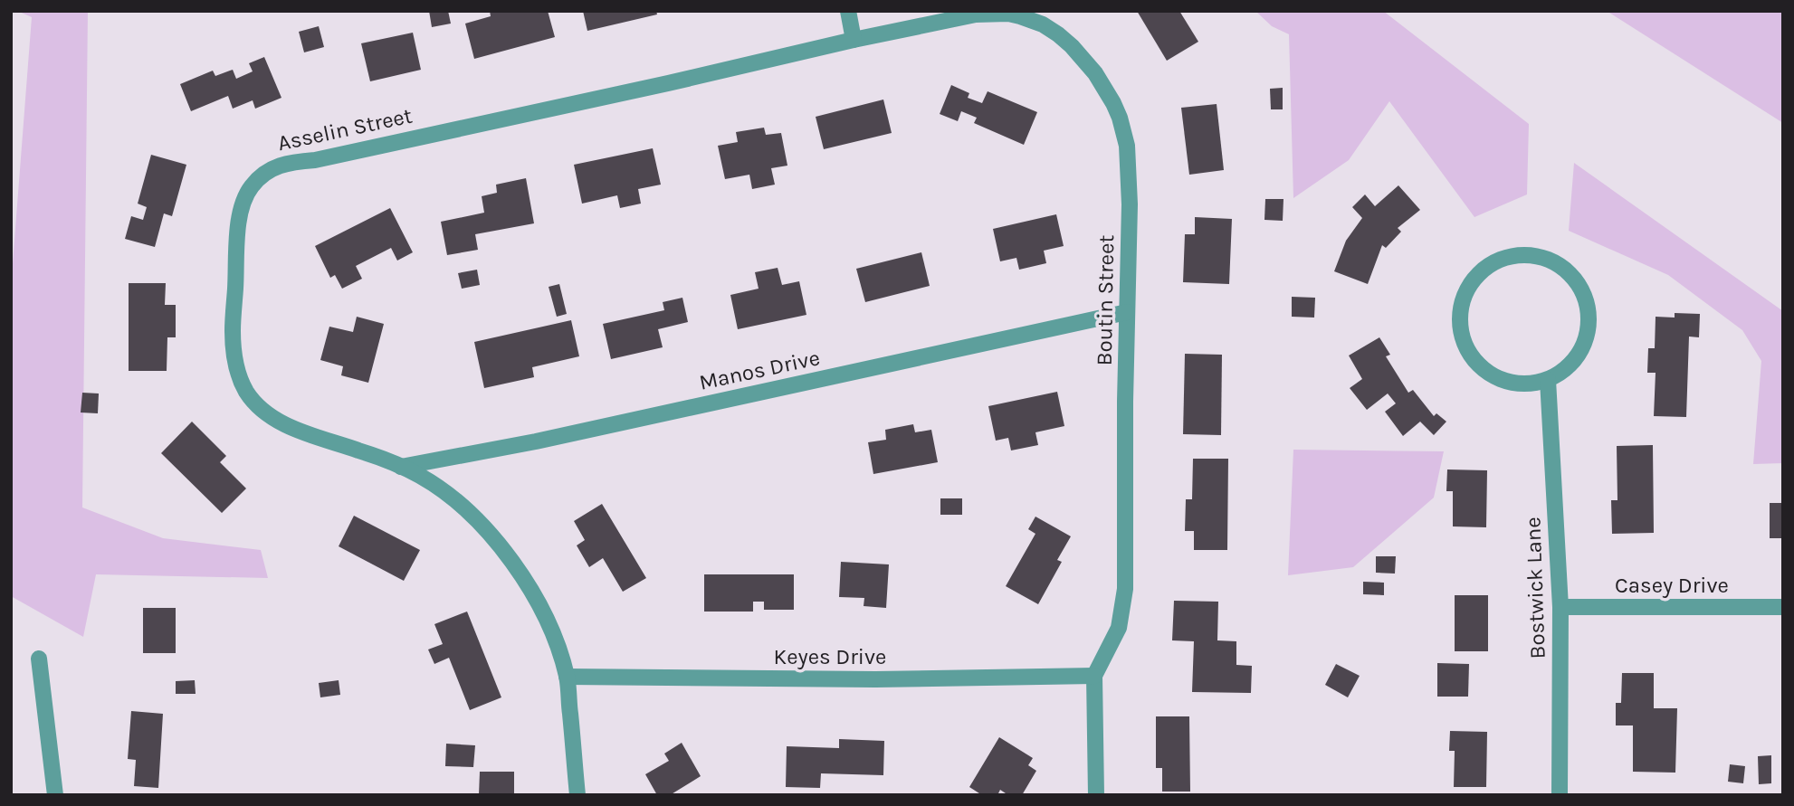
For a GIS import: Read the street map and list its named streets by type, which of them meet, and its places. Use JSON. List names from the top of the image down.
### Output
{
  "streets": {
    "street": [
      "Asselin Street",
      "Boutin Street",
      "Manos Drive",
      "Casey Drive",
      "Bostwick Lane",
      "Keyes Drive"
    ]
  },
  "crossings": [
    ["Asselin Street", "Boutin Street"],
    ["Asselin Street", "Manos Drive"],
    ["Asselin Street", "Keyes Drive"],
    ["Boutin Street", "Manos Drive"],
    ["Boutin Street", "Keyes Drive"],
    ["Casey Drive", "Bostwick Lane"]
  ]
}
